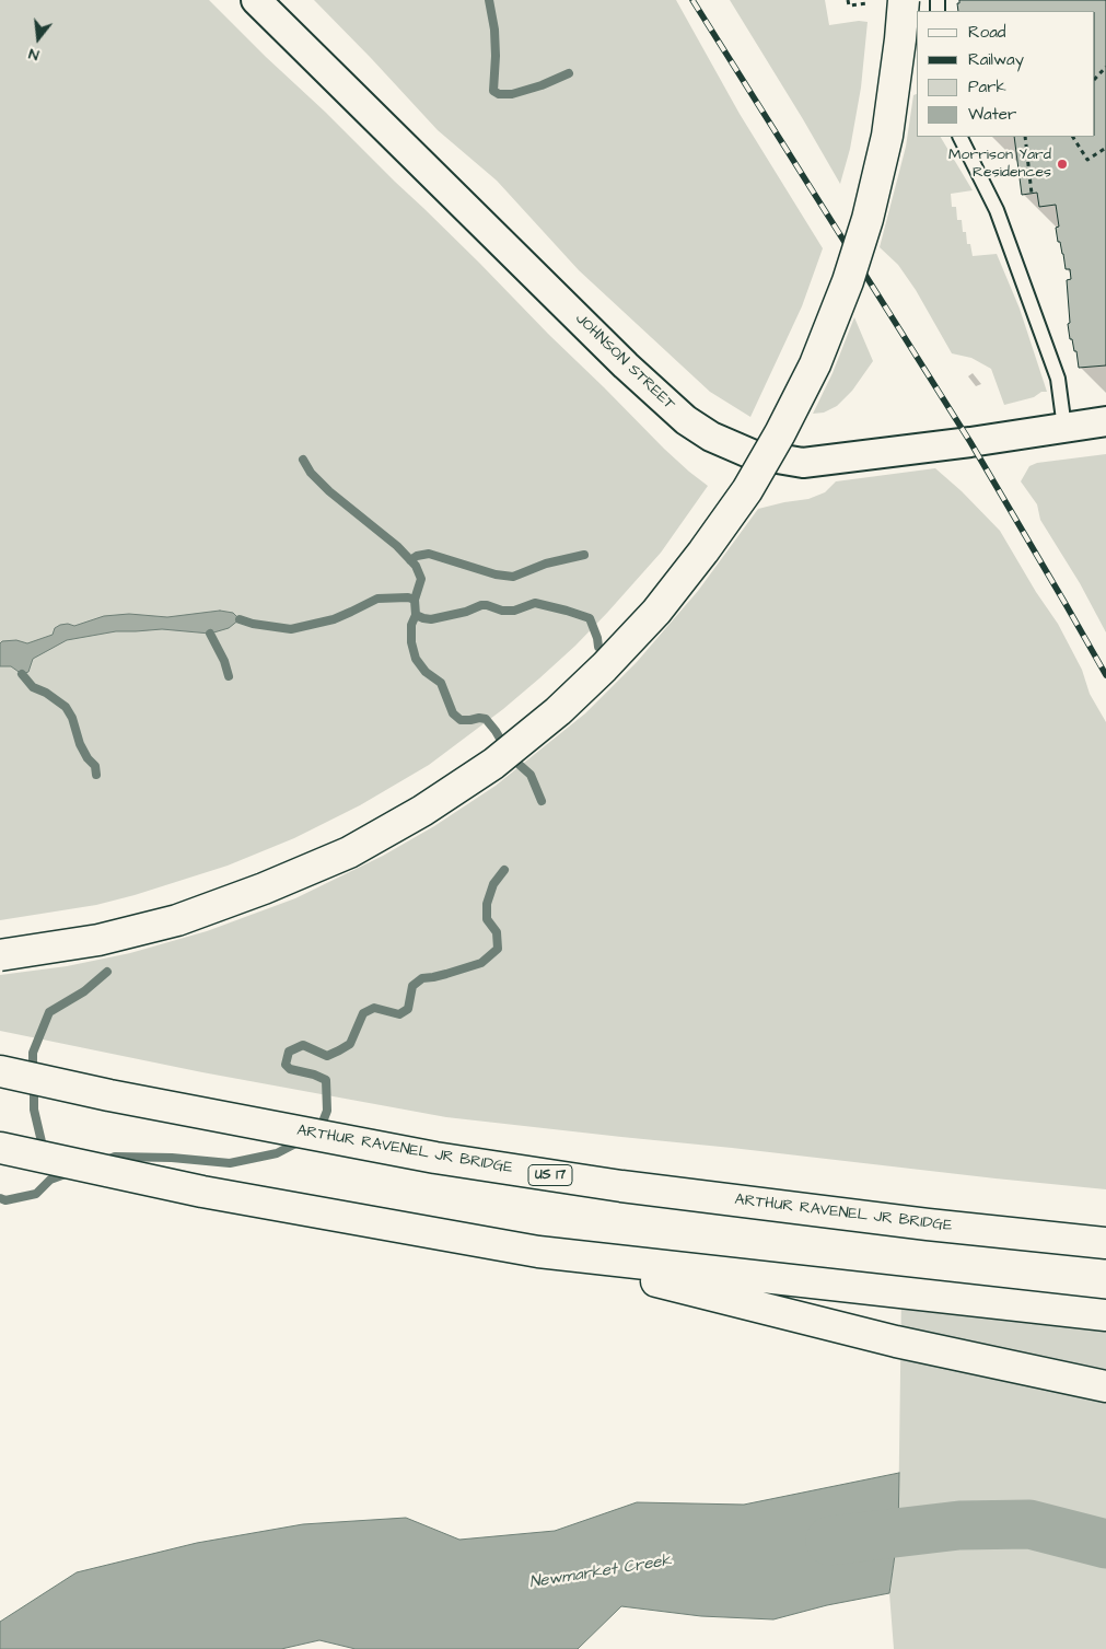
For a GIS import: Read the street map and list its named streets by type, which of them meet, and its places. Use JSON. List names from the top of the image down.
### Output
{
  "streets": {
    "highway": ["ARTHUR RAVENEL JR BRIDGE", "US 17"],
    "street": ["JOHNSON STREET"]
  },
  "water": ["Newmarket Creek"],
  "places": ["Morrison Yard Residences"],
  "legend": [
    "Road",
    "Railway",
    "Park",
    "Water"
  ],
  "north": "bottom"
}
